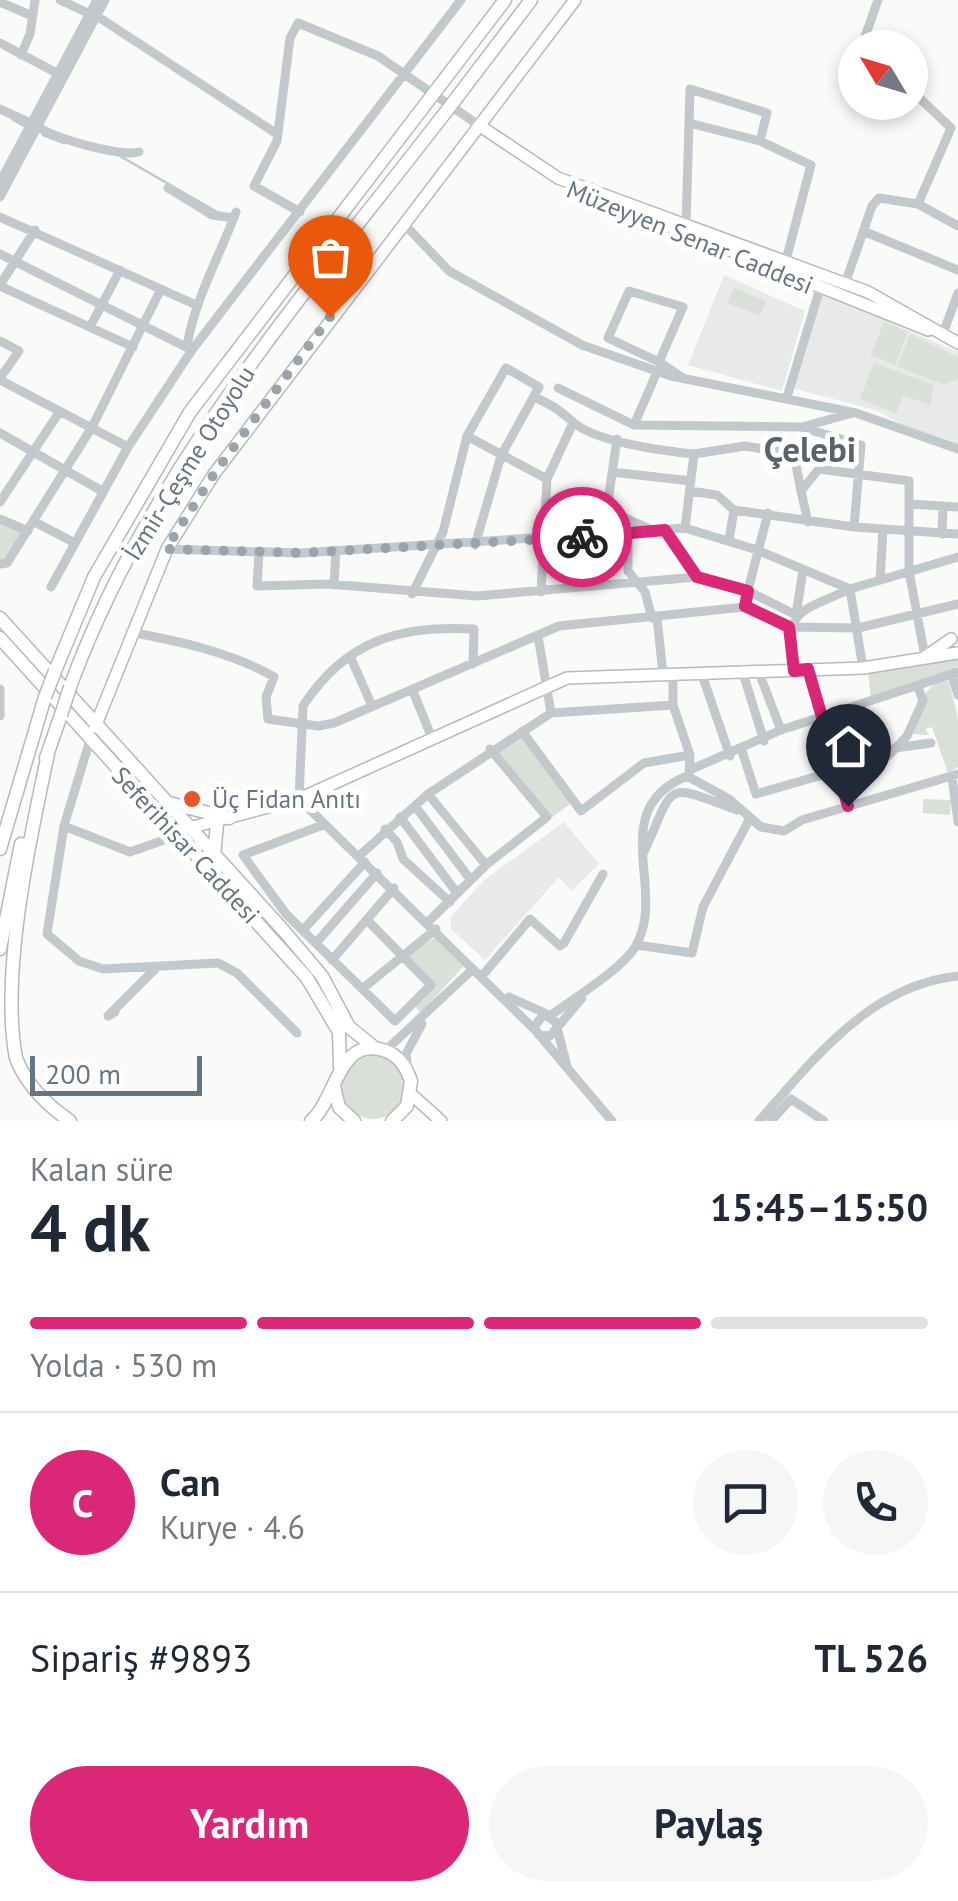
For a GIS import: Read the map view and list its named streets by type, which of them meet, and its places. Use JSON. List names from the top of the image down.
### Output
{
  "streets": {
    "highway": ["İzmir-Çeşme Otoyolu", "Seferihisar Caddesi"],
    "main road": ["Müzeyyen Senar Caddesi"]
  },
  "districts": ["Çelebi"],
  "places": ["Üç Fidan Anıtı"],
  "scale_bar": "200 m",
  "north": "top left",
  "page": {
    "scale": "200 m",
    "heading": ["4 dk", "Kalan süre", "15:45–15:50"],
    "panel": [
      "Can",
      "Kurye · 4.6",
      "Sipariş #9893",
      "TL 526"
    ],
    "bar": "Yolda · 530 m",
    "round": "C",
    "buttons": ["Yardım", "Paylaş"]
  }
}
